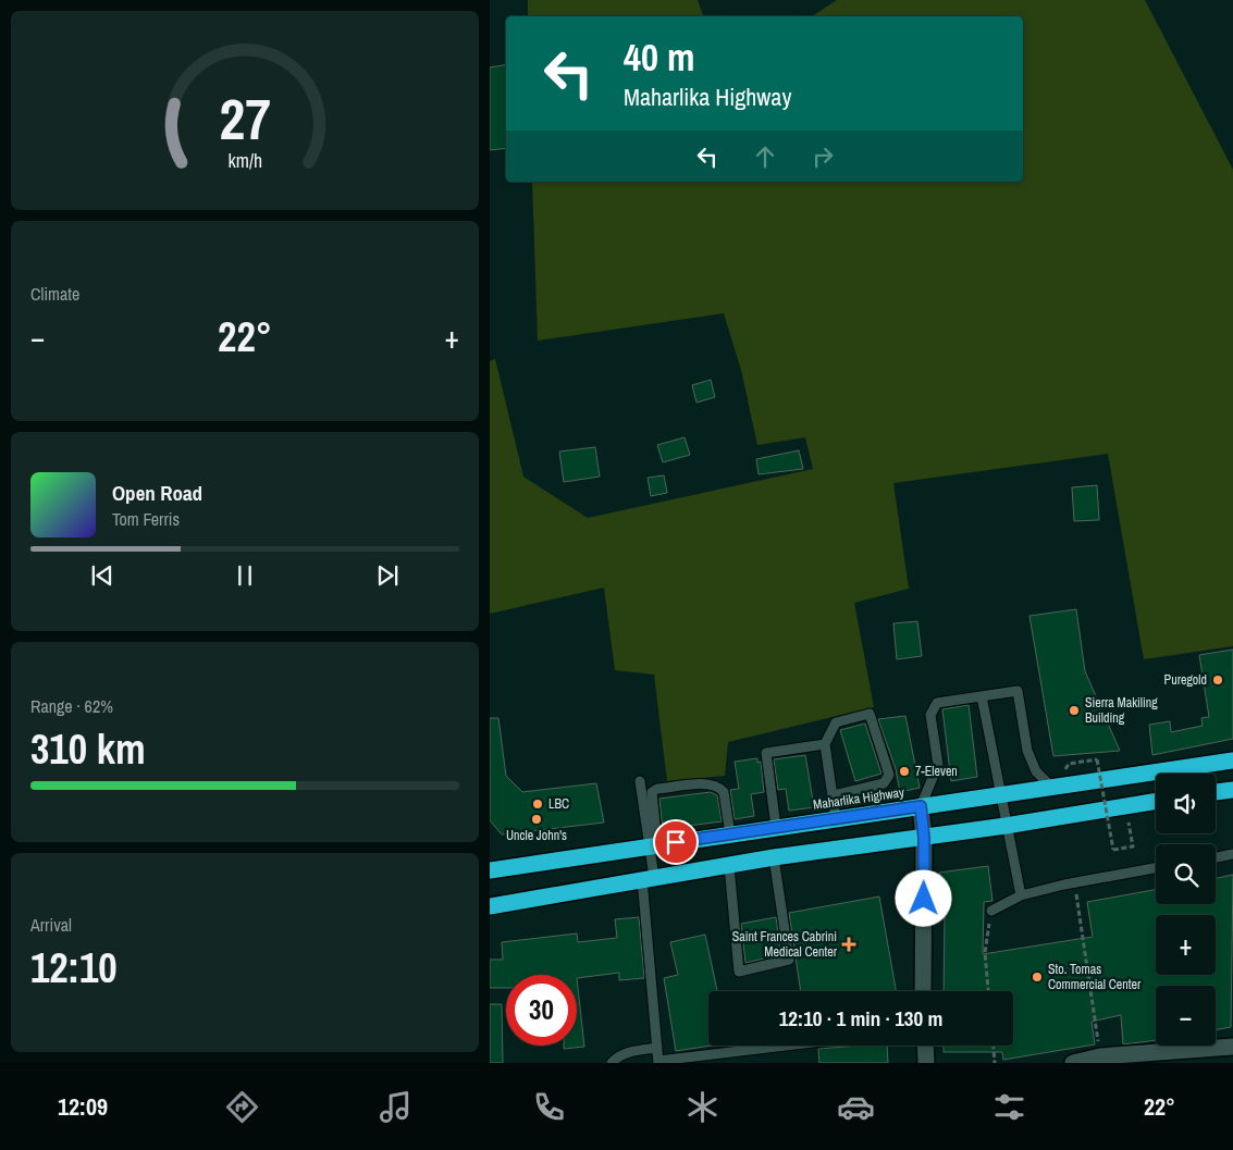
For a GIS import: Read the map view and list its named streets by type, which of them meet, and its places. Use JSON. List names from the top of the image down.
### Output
{
  "streets": {
    "highway": ["Maharlika Highway"]
  },
  "places": {
    "other": [
      "Puregold",
      "Sierra Makiling Building",
      "7-Eleven",
      "LBC",
      "Uncle John's",
      "Sto. Tomas Commercial Center"
    ],
    "health": ["Saint Frances Cabrini Medical Center"]
  },
  "page": {
    "turn": ["40 m", "Maharlika Highway"],
    "tile": [
      "Climate",
      ["Range · 62%", "310 km"],
      ["Arrival", "12:10"]
    ],
    "heat": ["−", "22°", "+"],
    "song": ["Open Road", "Tom Ferris"],
    "map_buttons": ["+", "−"],
    "limit": "30",
    "trip": "12:10 · 1 min · 130 m",
    "tabs": ["12:09", "22°"],
    "gauge": ["27", "km/h"]
  }
}
